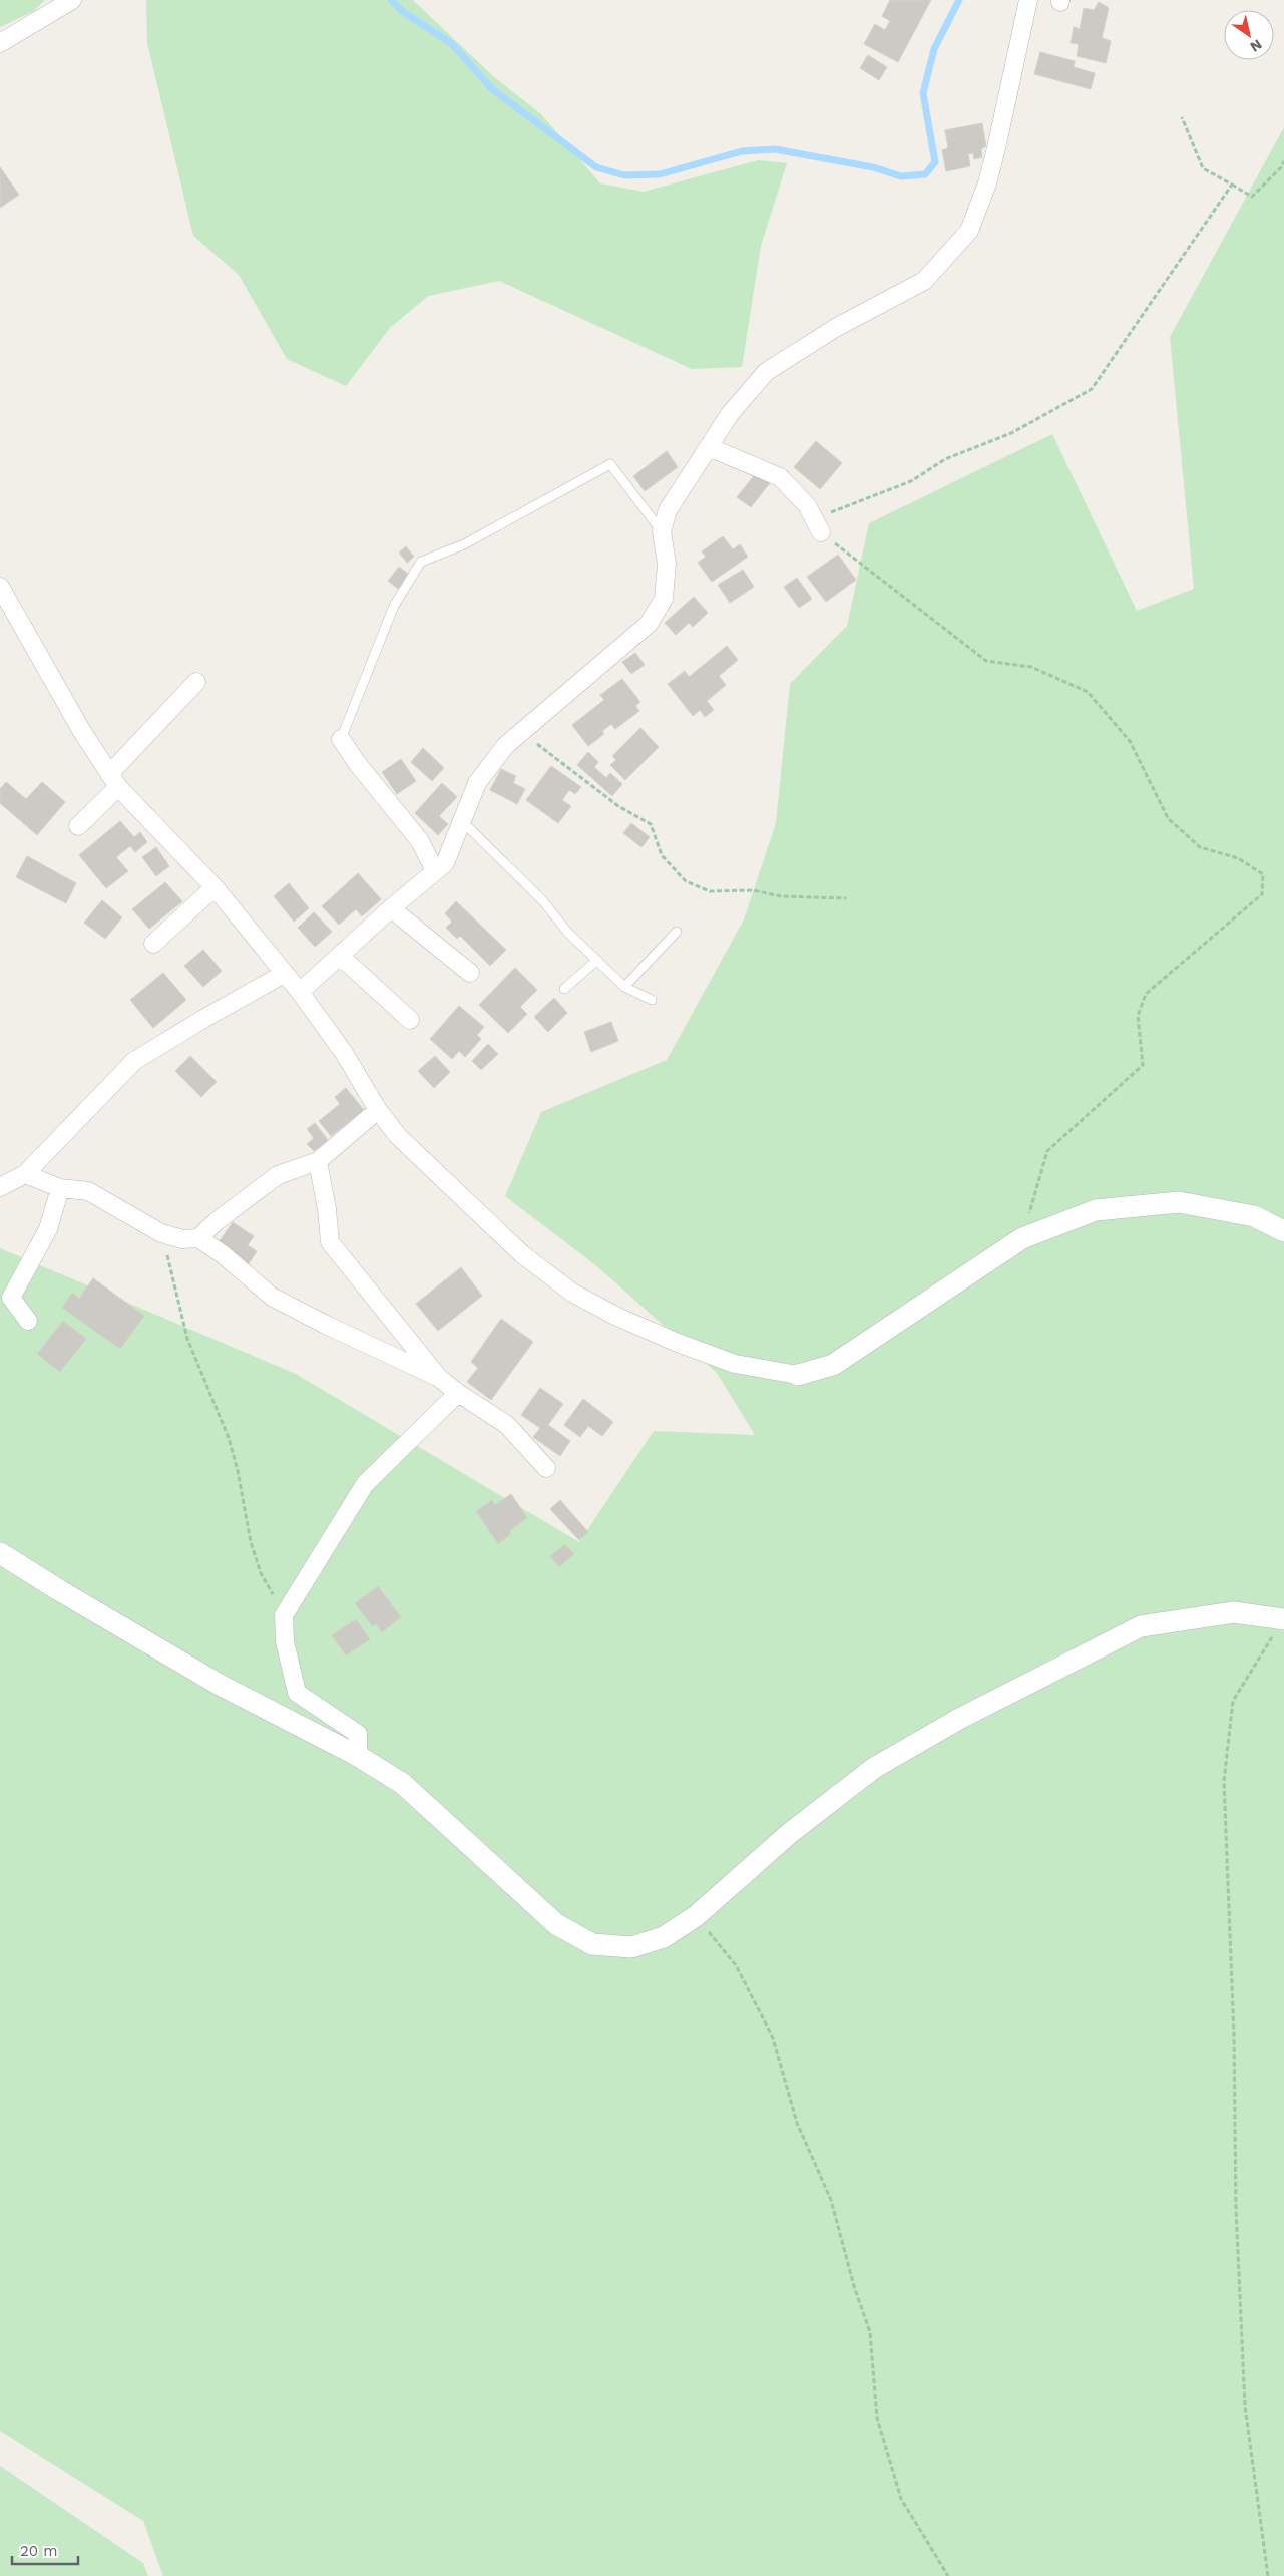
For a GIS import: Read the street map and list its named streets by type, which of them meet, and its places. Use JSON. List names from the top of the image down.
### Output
{
  "scale_bar": "20 m",
  "north": "bottom right"
}
